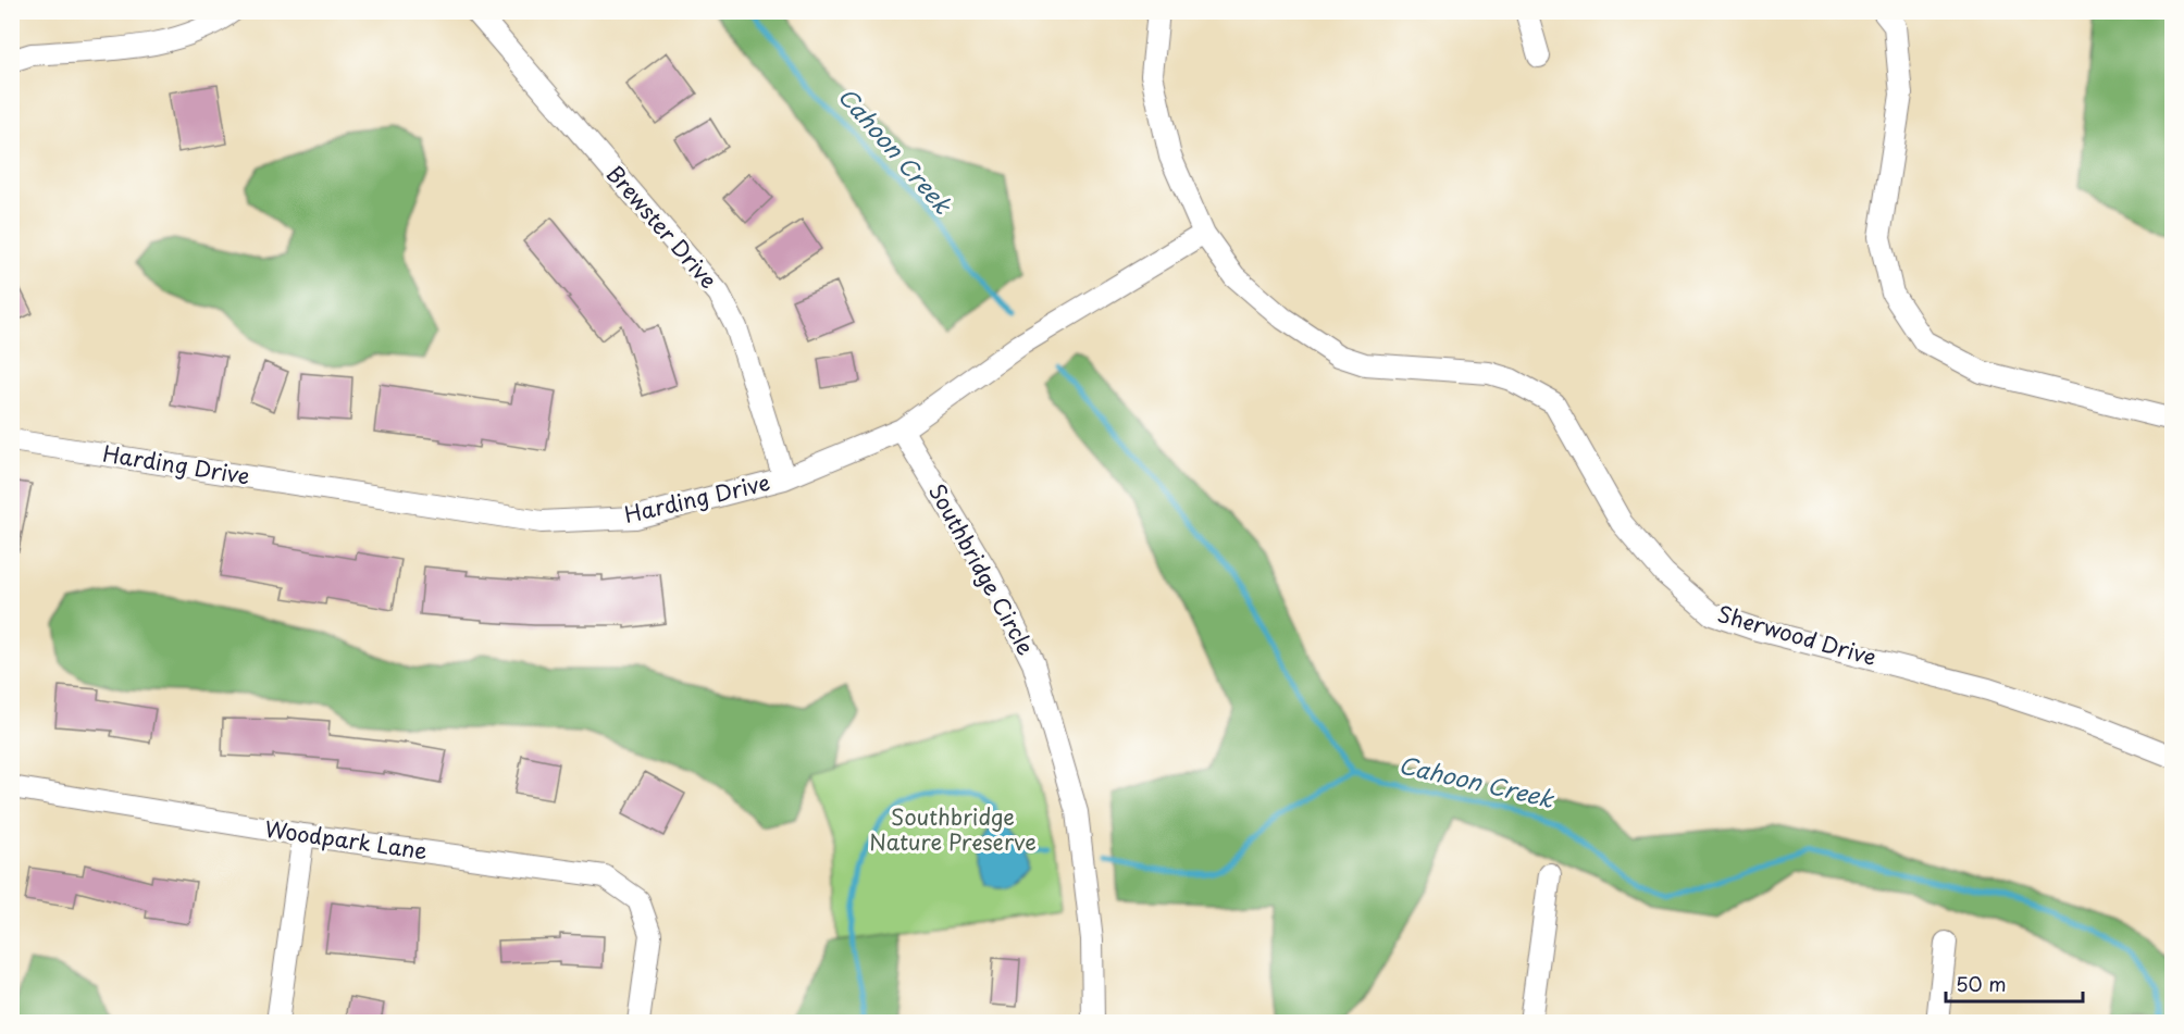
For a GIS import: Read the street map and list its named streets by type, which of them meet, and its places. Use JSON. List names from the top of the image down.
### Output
{
  "streets": {
    "street": [
      "Brewster Drive",
      "Harding Drive",
      "Southbridge Circle",
      "Sherwood Drive",
      "Woodpark Lane"
    ]
  },
  "crossings": [
    ["Brewster Drive", "Harding Drive"],
    ["Harding Drive", "Southbridge Circle"],
    ["Harding Drive", "Sherwood Drive"]
  ],
  "water": ["Cahoon Creek"],
  "parks": ["Southbridge Nature Preserve"],
  "scale_bar": "50 m"
}
